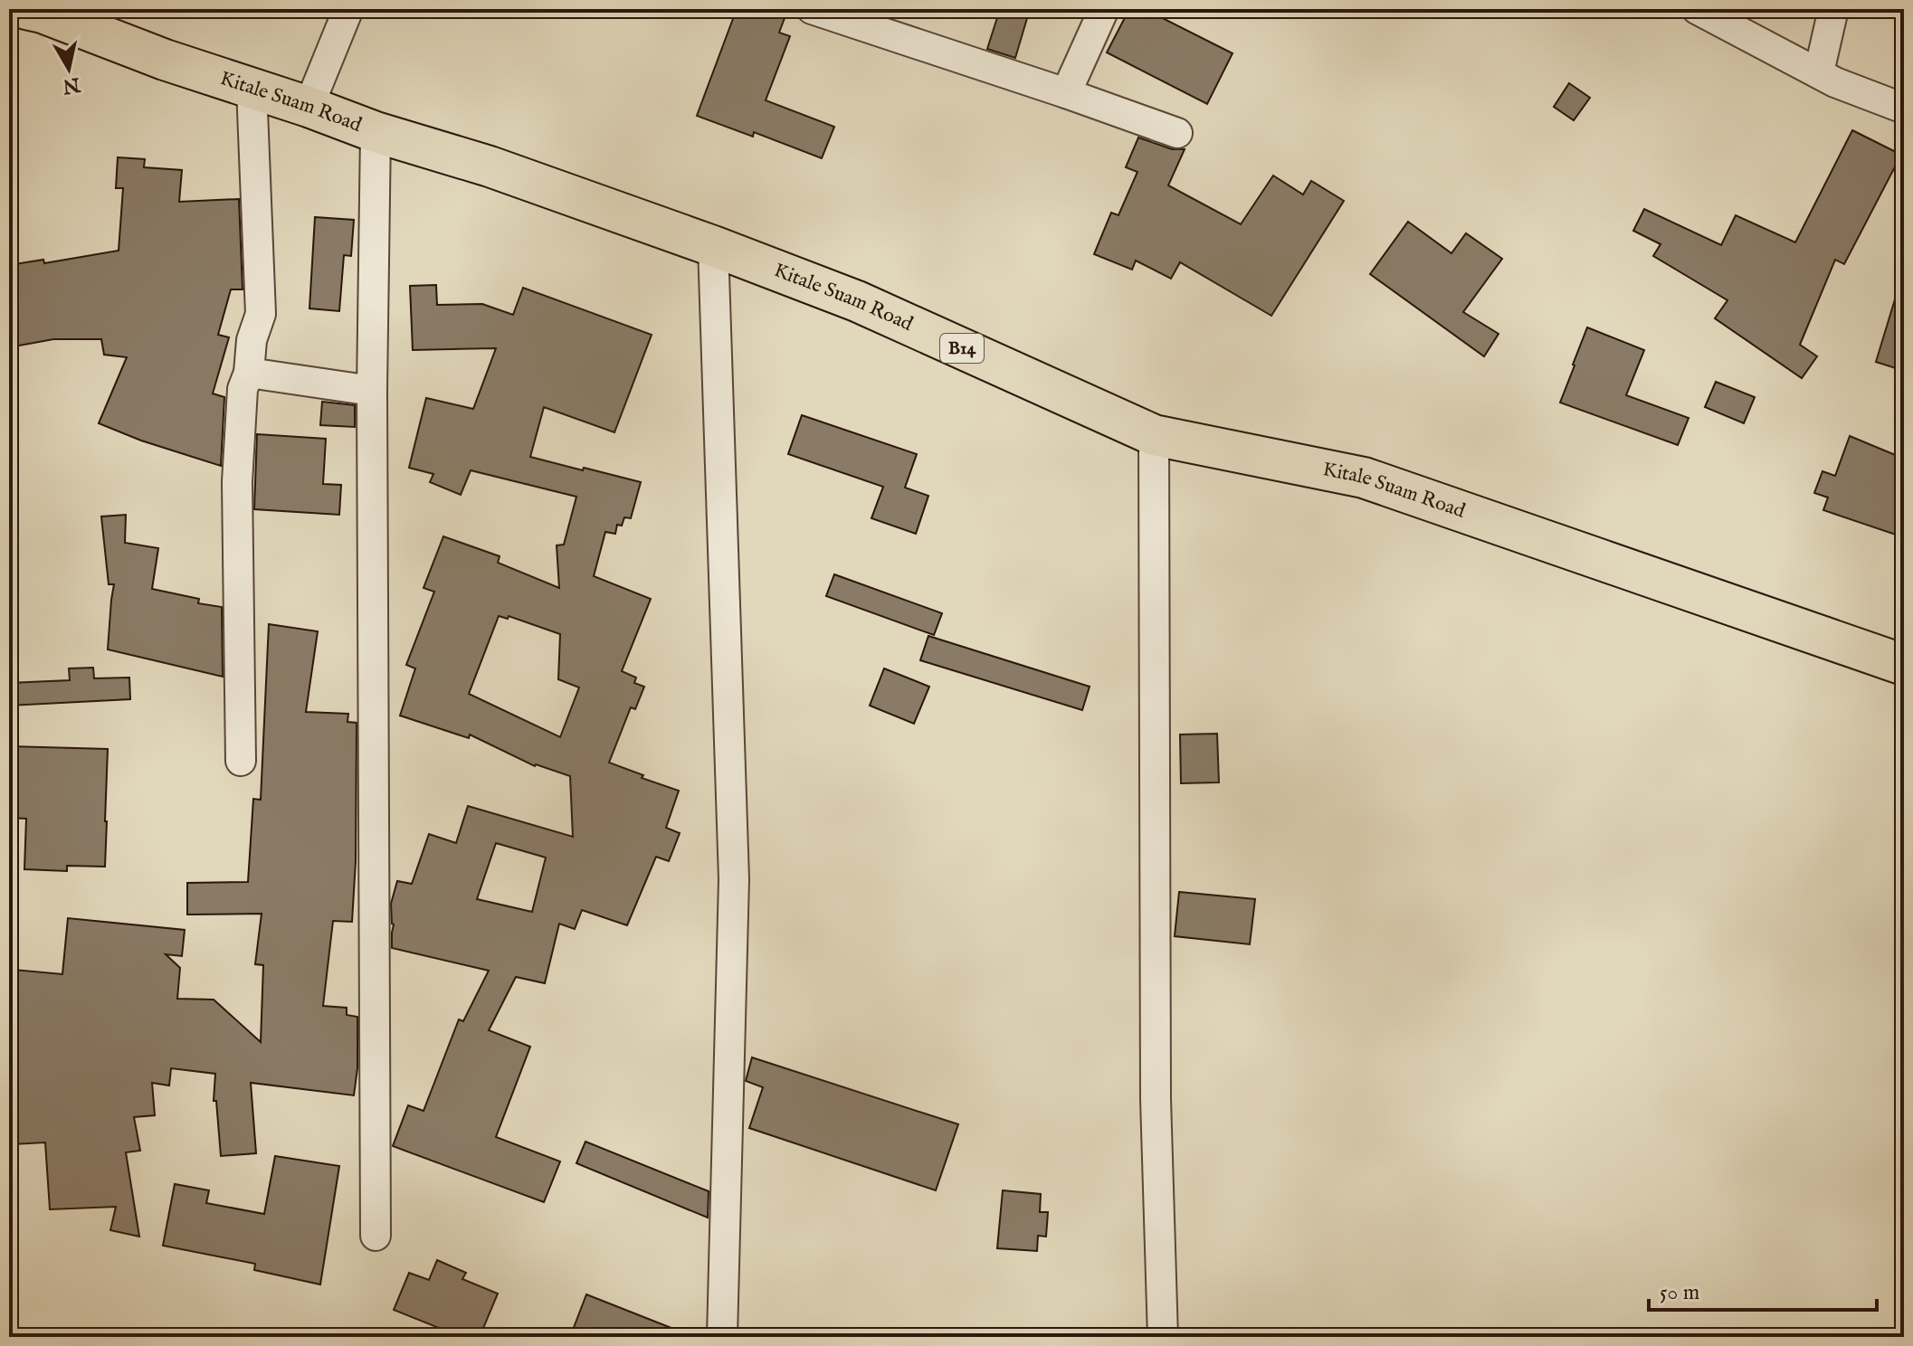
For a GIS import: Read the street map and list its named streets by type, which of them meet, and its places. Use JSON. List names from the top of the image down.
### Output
{
  "streets": {
    "highway": ["Kitale Suam Road", "B14"]
  },
  "scale_bar": "50 m",
  "north": "bottom"
}
